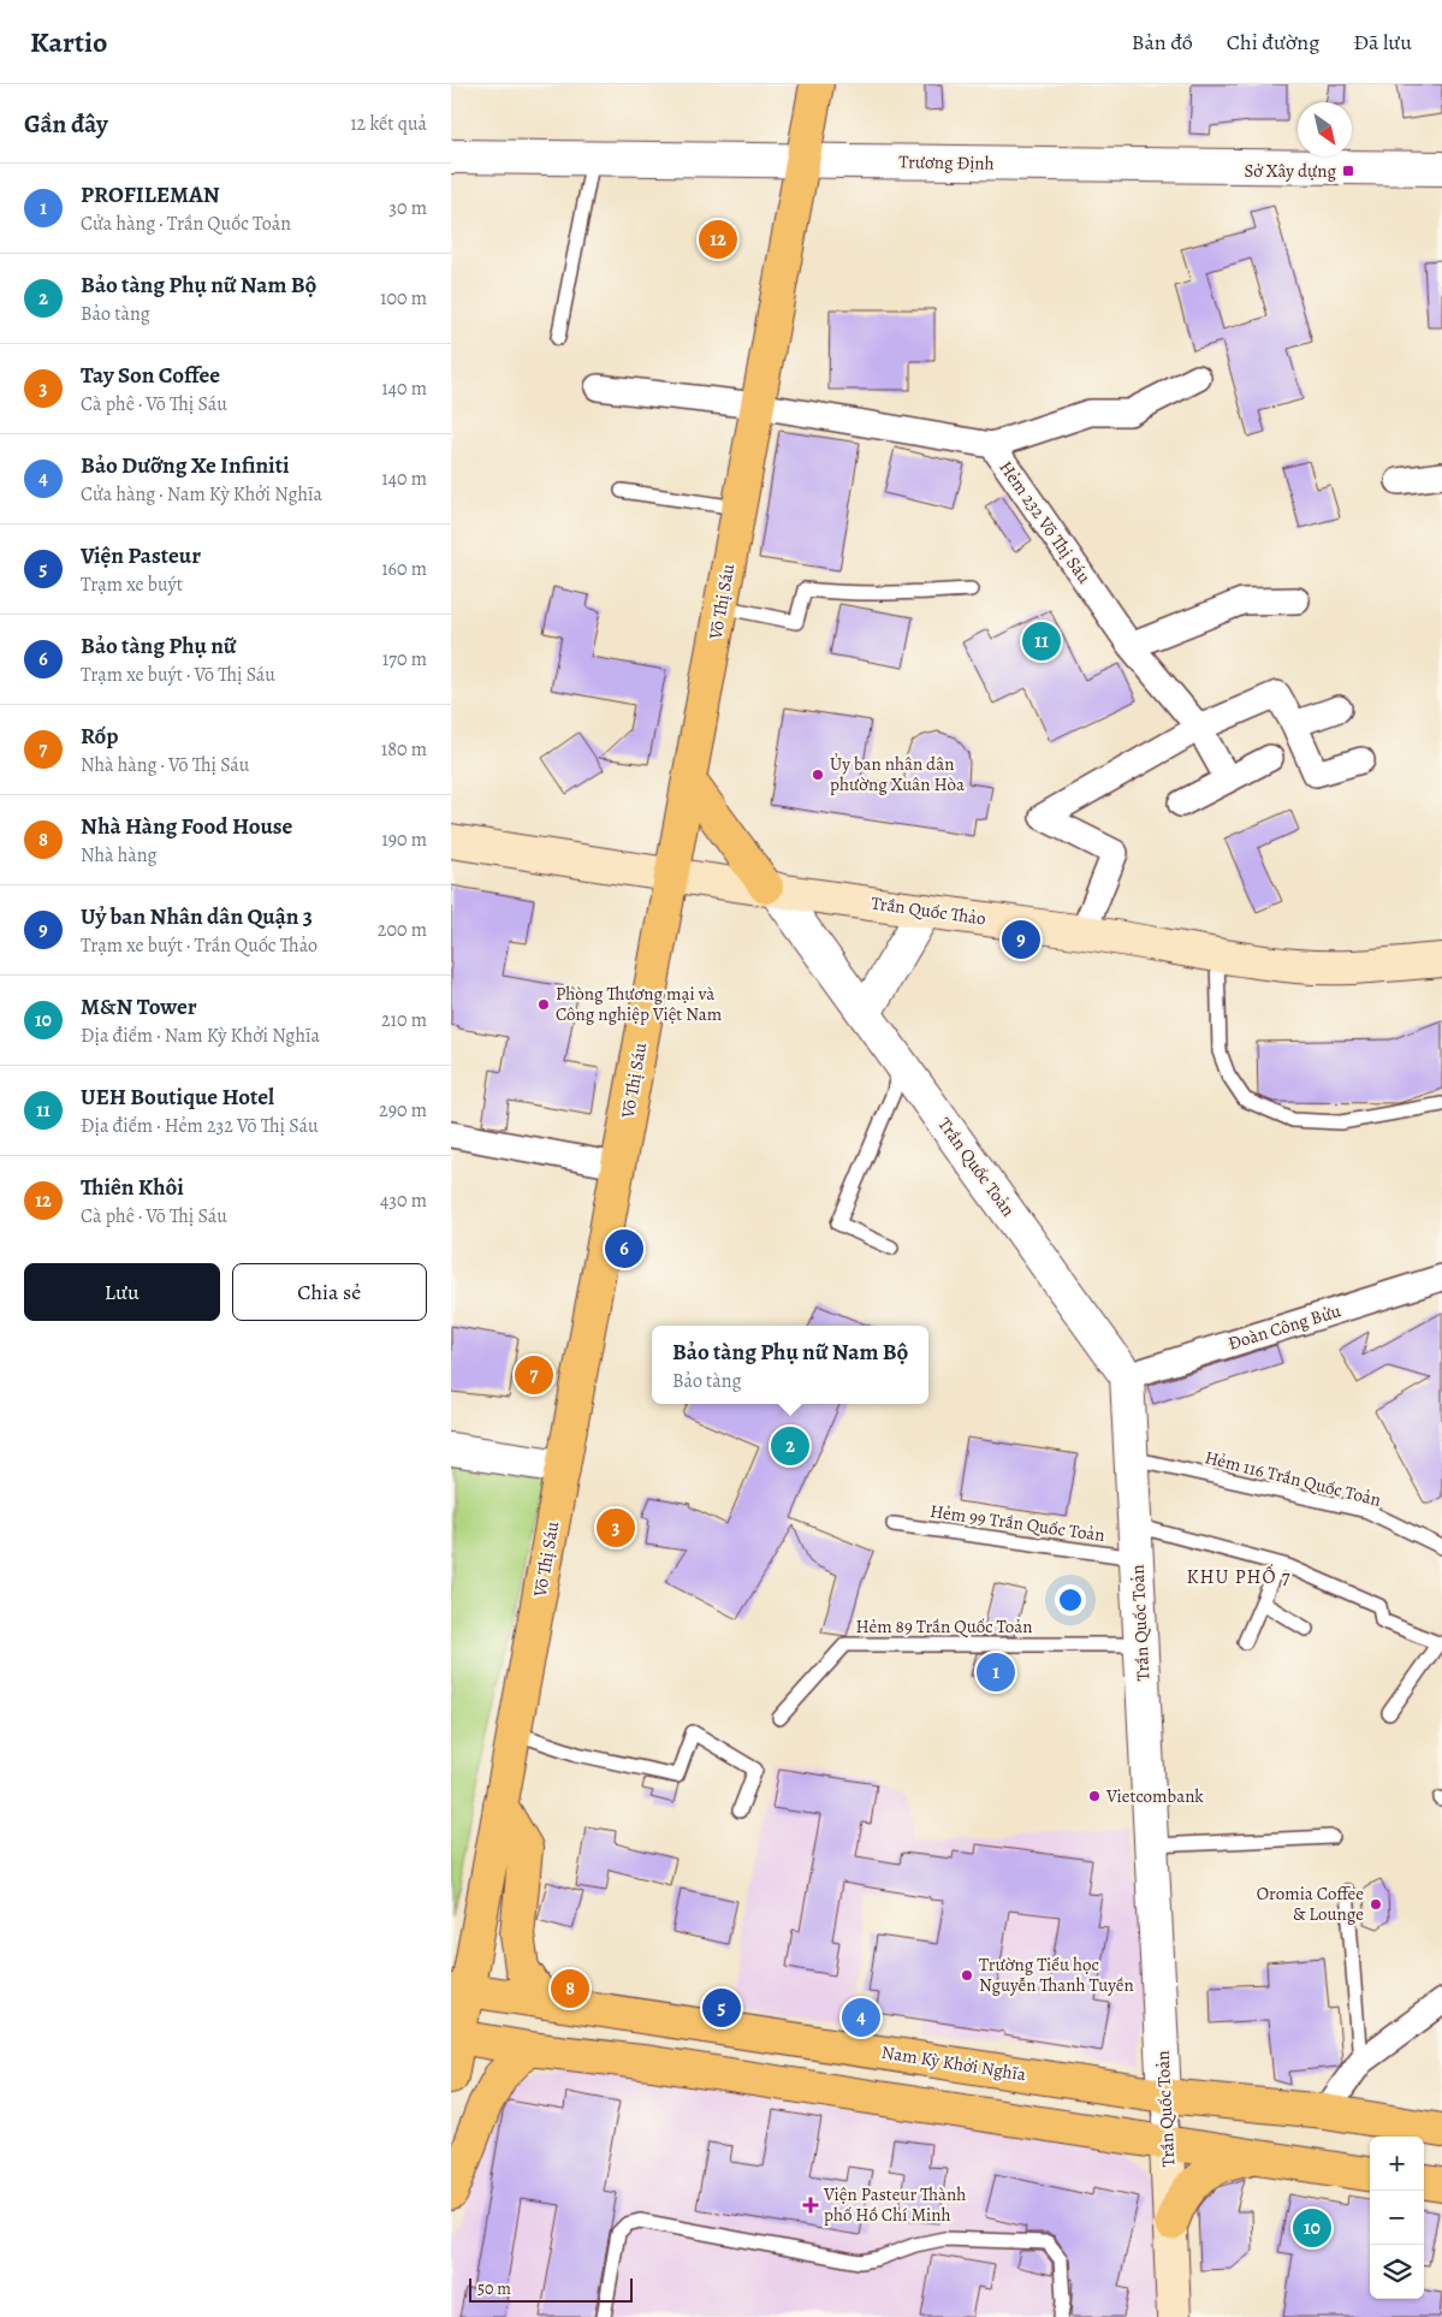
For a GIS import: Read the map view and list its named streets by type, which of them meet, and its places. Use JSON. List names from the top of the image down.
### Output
{
  "streets": {
    "main road": [
      "Võ Thị Sáu",
      "Trần Quốc Thảo",
      "Trần Quốc Toản",
      "Nam Kỳ Khởi Nghĩa"
    ],
    "street": ["Trương Định", "Hẻm 232 Võ Thị Sáu", "Đoàn Công Bửu"],
    "lane": ["Hẻm 116 Trần Quốc Toản", "Hẻm 99 Trần Quốc Toản", "Hẻm 89 Trần Quốc Toản"]
  },
  "crossings": [
    ["Trương Định", "Võ Thị Sáu"],
    ["Hẻm 232 Võ Thị Sáu", "Võ Thị Sáu"],
    ["Võ Thị Sáu", "Trần Quốc Thảo"],
    ["Võ Thị Sáu", "Nam Kỳ Khởi Nghĩa"],
    ["Trần Quốc Thảo", "Trần Quốc Toản"],
    ["Trần Quốc Toản", "Đoàn Công Bửu"],
    ["Trần Quốc Toản", "Hẻm 116 Trần Quốc Toản"],
    ["Trần Quốc Toản", "Hẻm 99 Trần Quốc Toản"],
    ["Trần Quốc Toản", "Hẻm 89 Trần Quốc Toản"],
    ["Trần Quốc Toản", "Nam Kỳ Khởi Nghĩa"]
  ],
  "districts": ["KHU PHỐ 7"],
  "places": {
    "transit": ["Sở Xây dựng"],
    "other": [
      "Ủy ban nhân dân phường Xuân Hòa",
      "Phòng Thương mại và Công nghiệp Việt Nam",
      "Vietcombank",
      "Oromia Coffee & Lounge",
      "Trường Tiểu học Nguyễn Thanh Tuyền"
    ],
    "health": ["Viện Pasteur Thành phố Hồ Chí Minh"]
  },
  "scale_bar": "50 m",
  "north": "bottom right",
  "page": {
    "header": "Kartio",
    "nav": ["Bản đồ", "Chỉ đường", "Đã lưu"],
    "heading": ["Gần đây", "12 kết quả"],
    "list": [
      {
        "mark": "1",
        "name": "PROFILEMAN",
        "note": "Cửa hàng · Trần Quốc Toản",
        "value": "30 m"
      },
      {
        "mark": "2",
        "name": "Bảo tàng Phụ nữ Nam Bộ",
        "note": "Bảo tàng",
        "value": "100 m"
      },
      {
        "mark": "3",
        "name": "Tay Son Coffee",
        "note": "Cà phê · Võ Thị Sáu",
        "value": "140 m"
      },
      {
        "mark": "4",
        "name": "Bảo Dưỡng Xe Infiniti",
        "note": "Cửa hàng · Nam Kỳ Khởi Nghĩa",
        "value": "140 m"
      },
      {
        "mark": "5",
        "name": "Viện Pasteur",
        "note": "Trạm xe buýt",
        "value": "160 m"
      },
      {
        "mark": "6",
        "name": "Bảo tàng Phụ nữ",
        "note": "Trạm xe buýt · Võ Thị Sáu",
        "value": "170 m"
      },
      {
        "mark": "7",
        "name": "Rốp",
        "note": "Nhà hàng · Võ Thị Sáu",
        "value": "180 m"
      },
      {
        "mark": "8",
        "name": "Nhà Hàng Food House",
        "note": "Nhà hàng",
        "value": "190 m"
      },
      {
        "mark": "9",
        "name": "Uỷ ban Nhân dân Quận 3",
        "note": "Trạm xe buýt · Trần Quốc Thảo",
        "value": "200 m"
      },
      {
        "mark": "10",
        "name": "M&N Tower",
        "note": "Địa điểm · Nam Kỳ Khởi Nghĩa",
        "value": "210 m"
      },
      {
        "mark": "11",
        "name": "UEH Boutique Hotel",
        "note": "Địa điểm · Hẻm 232 Võ Thị Sáu",
        "value": "290 m"
      },
      {
        "mark": "12",
        "name": "Thiên Khôi",
        "note": "Cà phê · Võ Thị Sáu",
        "value": "430 m"
      }
    ],
    "pins": [
      "12",
      "11",
      "9",
      "6",
      "7",
      "2",
      "3",
      "1",
      "8",
      "5",
      "4",
      "10"
    ],
    "buttons": ["Lưu", "Chia sẻ"],
    "popup": ["Bảo tàng Phụ nữ Nam Bộ", "Bảo tàng"],
    "map_buttons": ["+", "−"],
    "scale": "50 m"
  }
}
